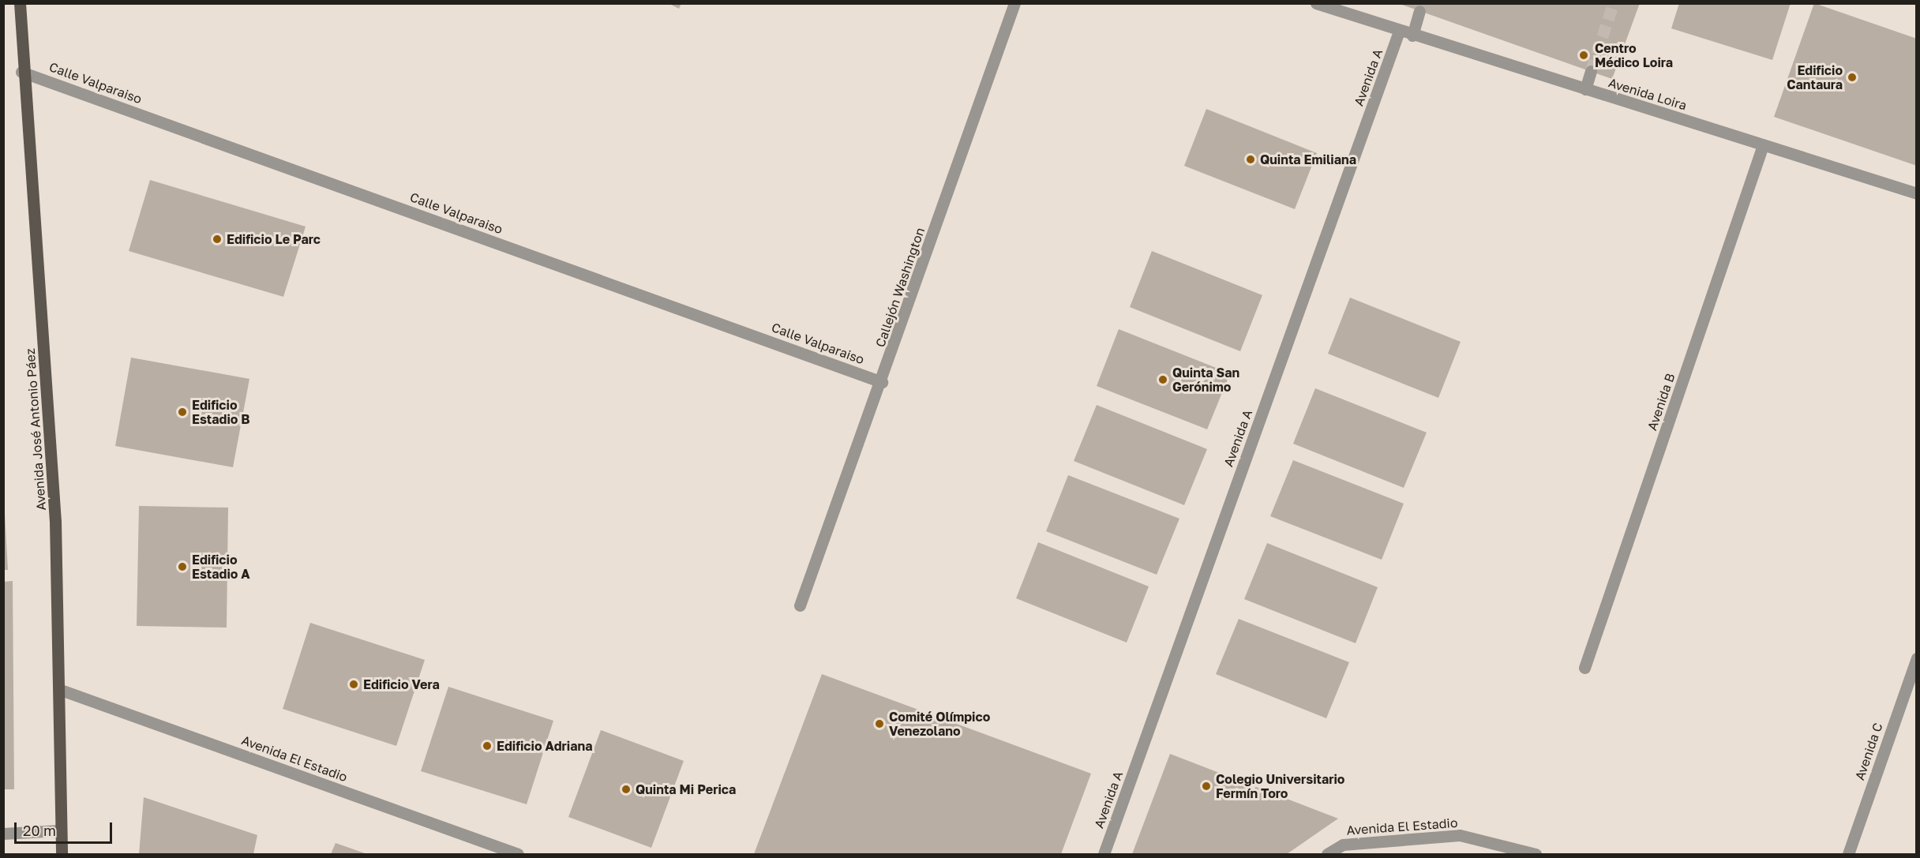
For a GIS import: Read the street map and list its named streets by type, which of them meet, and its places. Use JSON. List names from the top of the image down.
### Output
{
  "streets": {
    "main road": ["Avenida José Antonio Páez"],
    "street": [
      "Avenida A",
      "Calle Valparaiso",
      "Avenida Loira",
      "Callejón Washington",
      "Avenida B",
      "Avenida C",
      "Avenida El Estadio"
    ]
  },
  "crossings": [
    ["Avenida A", "Avenida Loira"],
    ["Calle Valparaiso", "Callejón Washington"],
    ["Calle Valparaiso", "Avenida José Antonio Páez"],
    ["Avenida Loira", "Avenida B"],
    ["Avenida José Antonio Páez", "Avenida El Estadio"]
  ],
  "places": [
    "Centro Médico Loira",
    "Edificio Cantaura",
    "Quinta Emiliana",
    "Edificio Le Parc",
    "Quinta San Gerónimo",
    "Edificio Estadio B",
    "Edificio Estadio A",
    "Edificio Vera",
    "Comité Olímpico Venezolano",
    "Edificio Adriana",
    "Colegio Universitario Fermín Toro",
    "Quinta Mi Perica"
  ],
  "scale_bar": "20 m"
}
